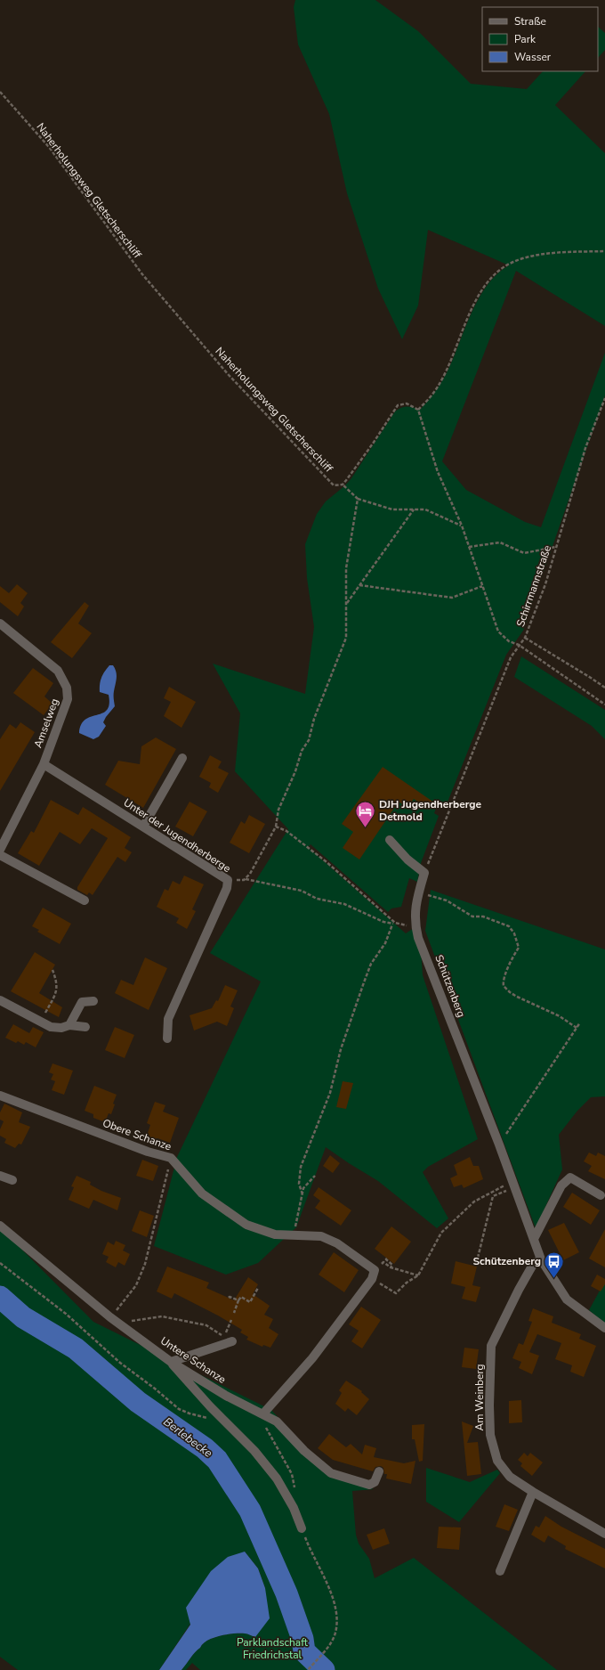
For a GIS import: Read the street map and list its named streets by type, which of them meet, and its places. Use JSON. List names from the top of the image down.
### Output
{
  "streets": {
    "street": [
      "Amselweg",
      "Unter der Jugendherberge",
      "Schützenberg",
      "Obere Schanze",
      "Untere Schanze",
      "Am Weinberg"
    ],
    "path": ["Naherholungsweg Gletscherschliff", "Schirrmannstraße"]
  },
  "crossings": [
    ["Schirrmannstraße", "Schützenberg"],
    ["Amselweg", "Unter der Jugendherberge"],
    ["Schützenberg", "Am Weinberg"]
  ],
  "water": ["Berlebecke"],
  "parks": ["Parklandschaft Friedrichstal"],
  "places": {
    "hotel": ["DJH Jugendherberge Detmold"],
    "bus stop": ["Schützenberg"]
  },
  "legend": ["Straße", "Park", "Wasser"]
}
